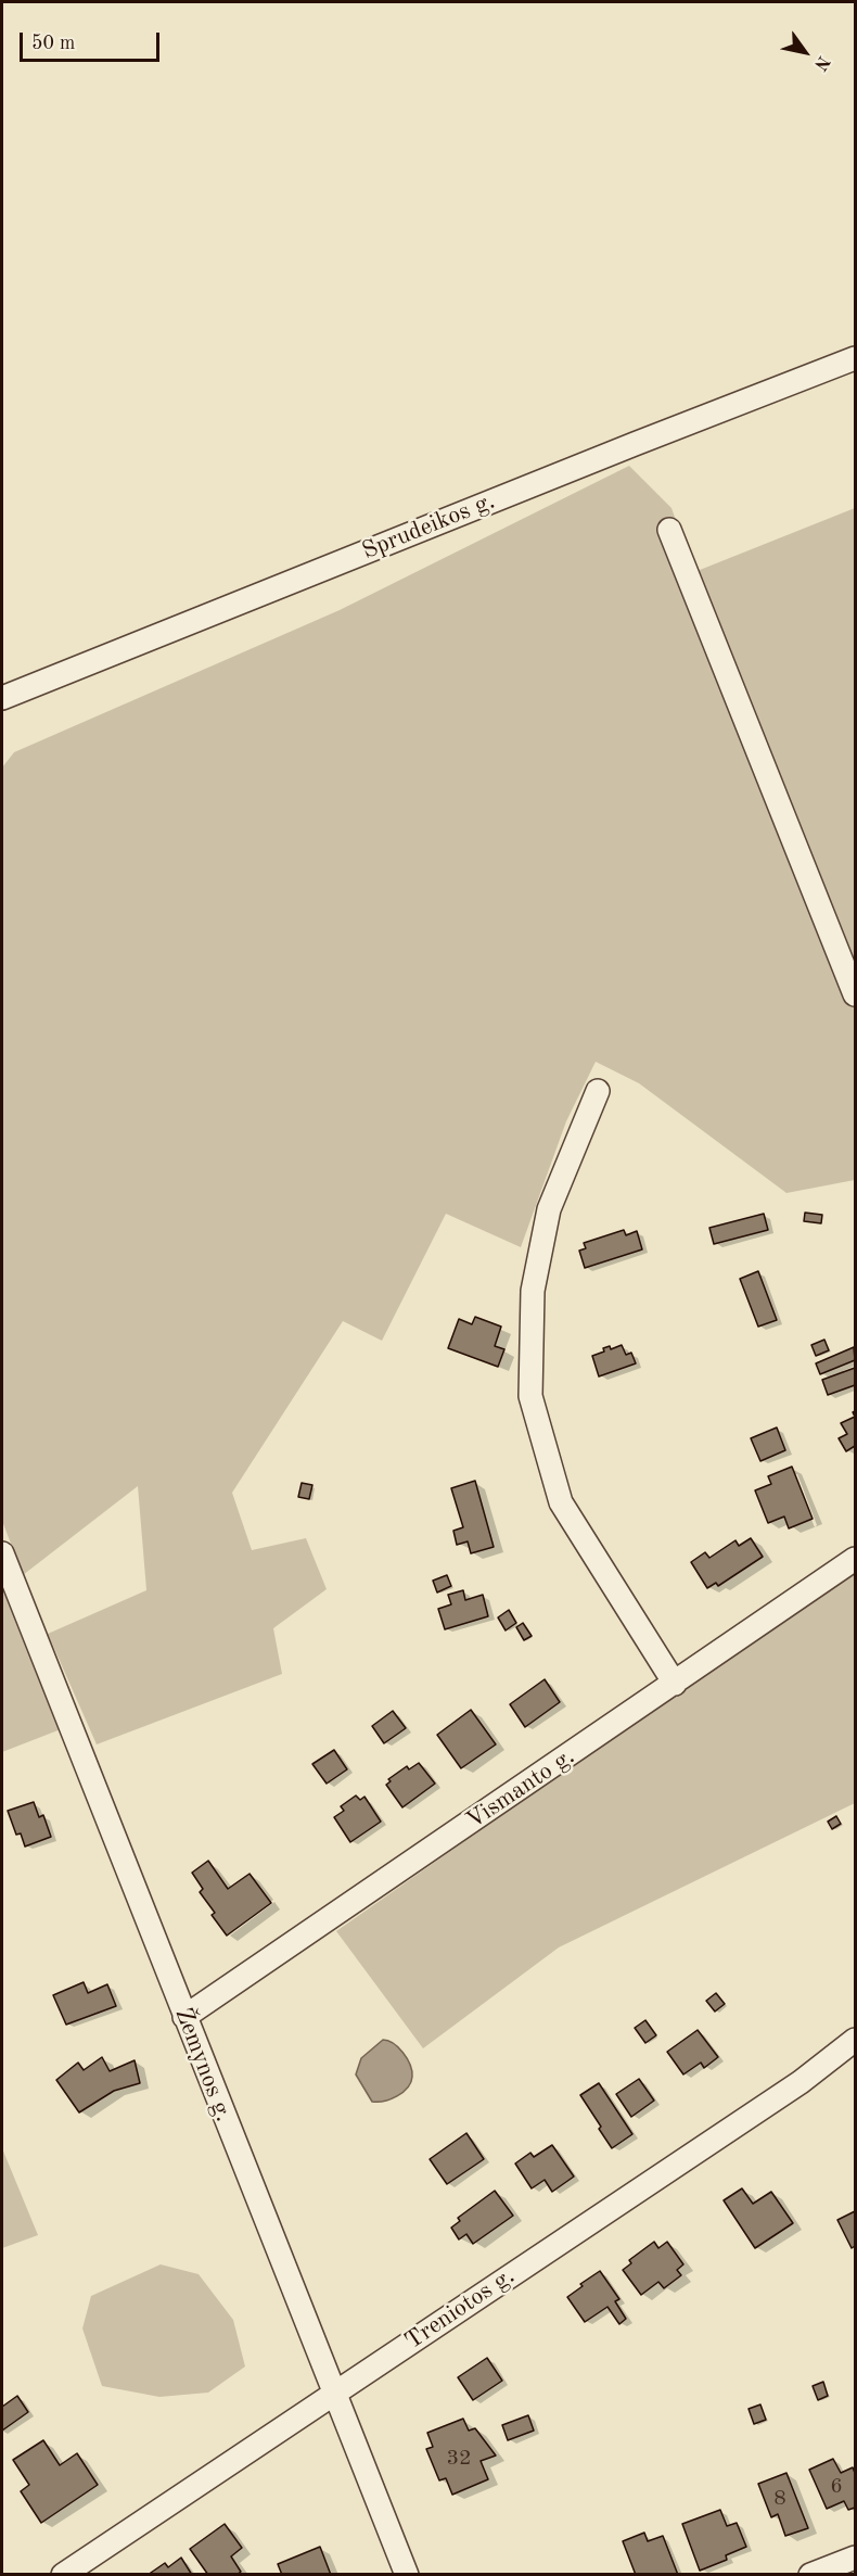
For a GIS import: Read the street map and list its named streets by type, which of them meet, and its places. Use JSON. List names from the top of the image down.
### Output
{
  "streets": {
    "street": [
      "Sprudeikos g.",
      "Vismanto g.",
      "Žemynos g.",
      "Treniotos g."
    ]
  },
  "crossings": [
    ["Vismanto g.", "Žemynos g."],
    ["Žemynos g.", "Treniotos g."]
  ],
  "house_numbers": ["32", "6", "8"],
  "scale_bar": "50 m",
  "north": "bottom right"
}
